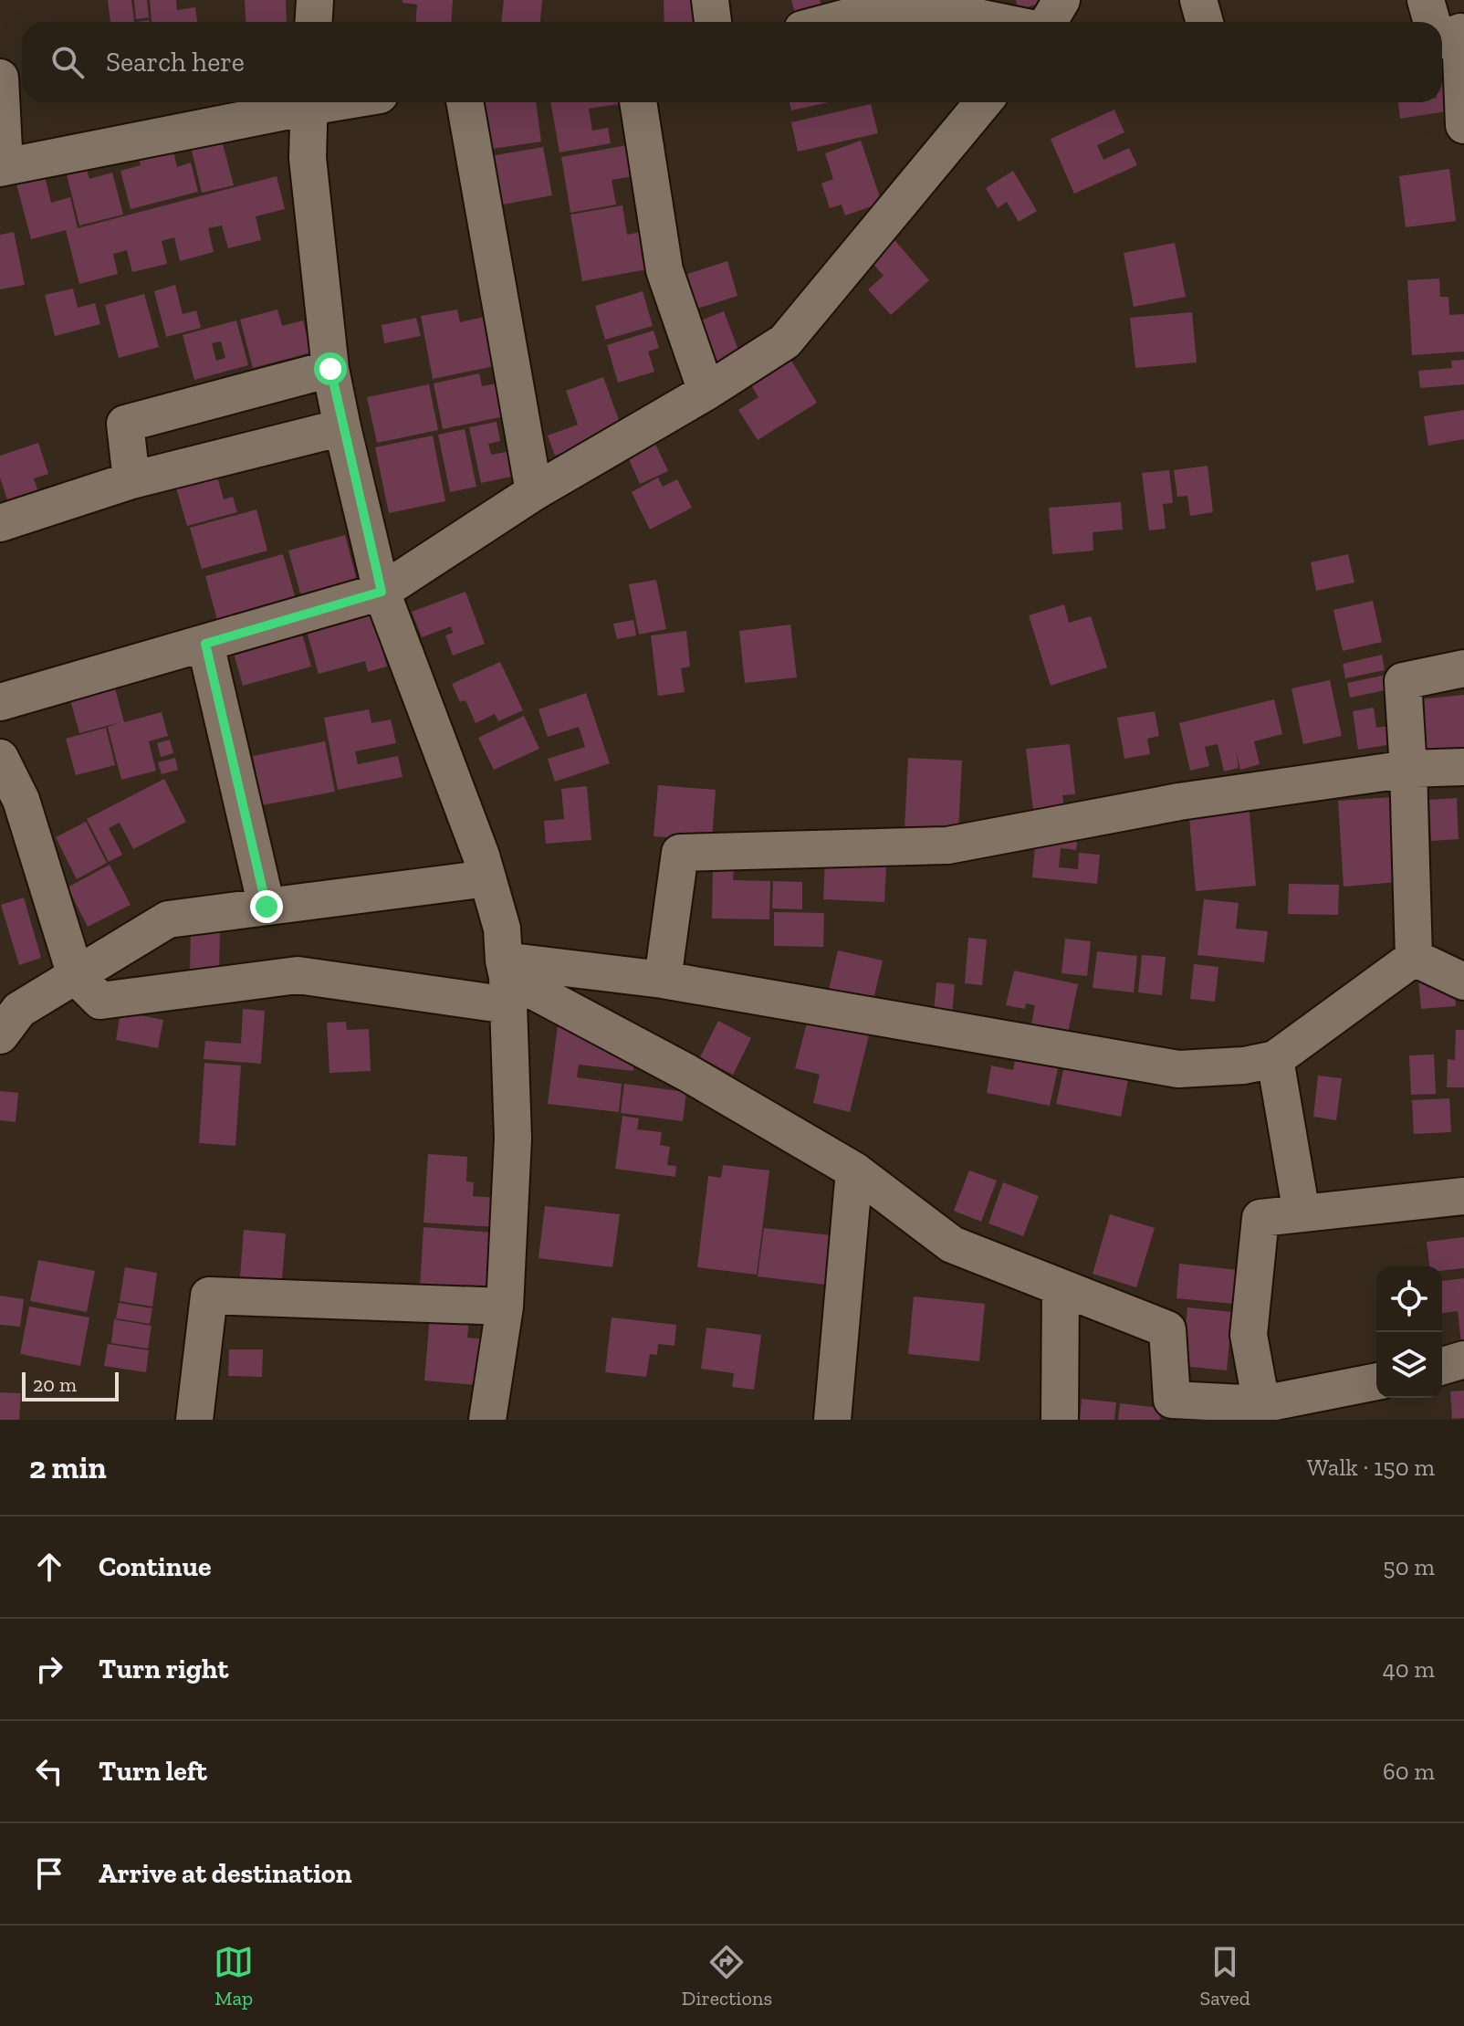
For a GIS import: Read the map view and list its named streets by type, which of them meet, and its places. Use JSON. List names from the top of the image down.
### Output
{
  "scale_bar": "20 m",
  "page": {
    "search": "Search here",
    "scale": "20 m",
    "heading": ["2 min", "Walk · 150 m"],
    "list": [
      ["Continue", "50 m"],
      ["Turn right", "40 m"],
      ["Turn left", "60 m"],
      "Arrive at destination"
    ],
    "nav": ["Map", "Directions", "Saved"]
  }
}
